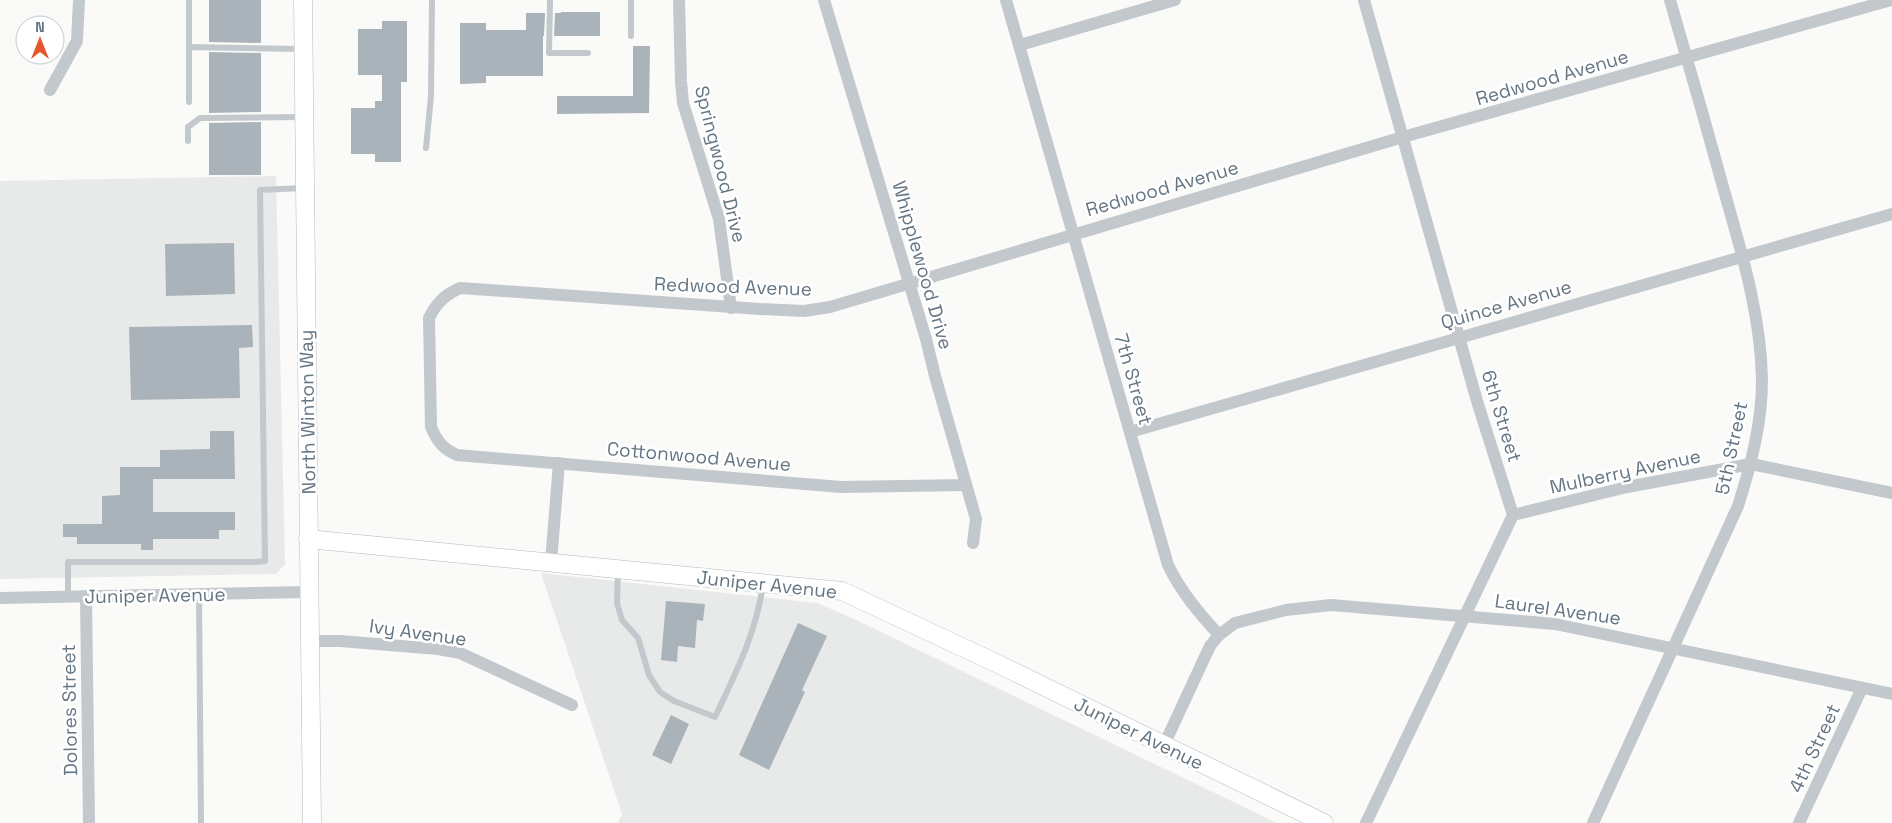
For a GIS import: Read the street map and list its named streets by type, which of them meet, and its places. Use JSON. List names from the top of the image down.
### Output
{
  "streets": {
    "street": [
      "Redwood Avenue",
      "Springwood Drive",
      "Whipplewood Drive",
      "Quince Avenue",
      "7th Street",
      "North Winton Way",
      "6th Street",
      "5th Street",
      "Cottonwood Avenue",
      "Mulberry Avenue",
      "Juniper Avenue",
      "Laurel Avenue",
      "Ivy Avenue",
      "Dolores Street",
      "4th Street"
    ]
  },
  "crossings": [
    ["Redwood Avenue", "Springwood Drive"],
    ["Redwood Avenue", "Whipplewood Drive"],
    ["Redwood Avenue", "7th Street"],
    ["Redwood Avenue", "6th Street"],
    ["Redwood Avenue", "5th Street"],
    ["Redwood Avenue", "Cottonwood Avenue"],
    ["Whipplewood Drive", "Cottonwood Avenue"],
    ["Quince Avenue", "7th Street"],
    ["Quince Avenue", "6th Street"],
    ["Quince Avenue", "5th Street"],
    ["7th Street", "Laurel Avenue"],
    ["North Winton Way", "Juniper Avenue"],
    ["North Winton Way", "Ivy Avenue"],
    ["6th Street", "Mulberry Avenue"],
    ["5th Street", "Mulberry Avenue"],
    ["5th Street", "Laurel Avenue"],
    ["Juniper Avenue", "Dolores Street"],
    ["Laurel Avenue", "4th Street"]
  ],
  "north": "top"
}
